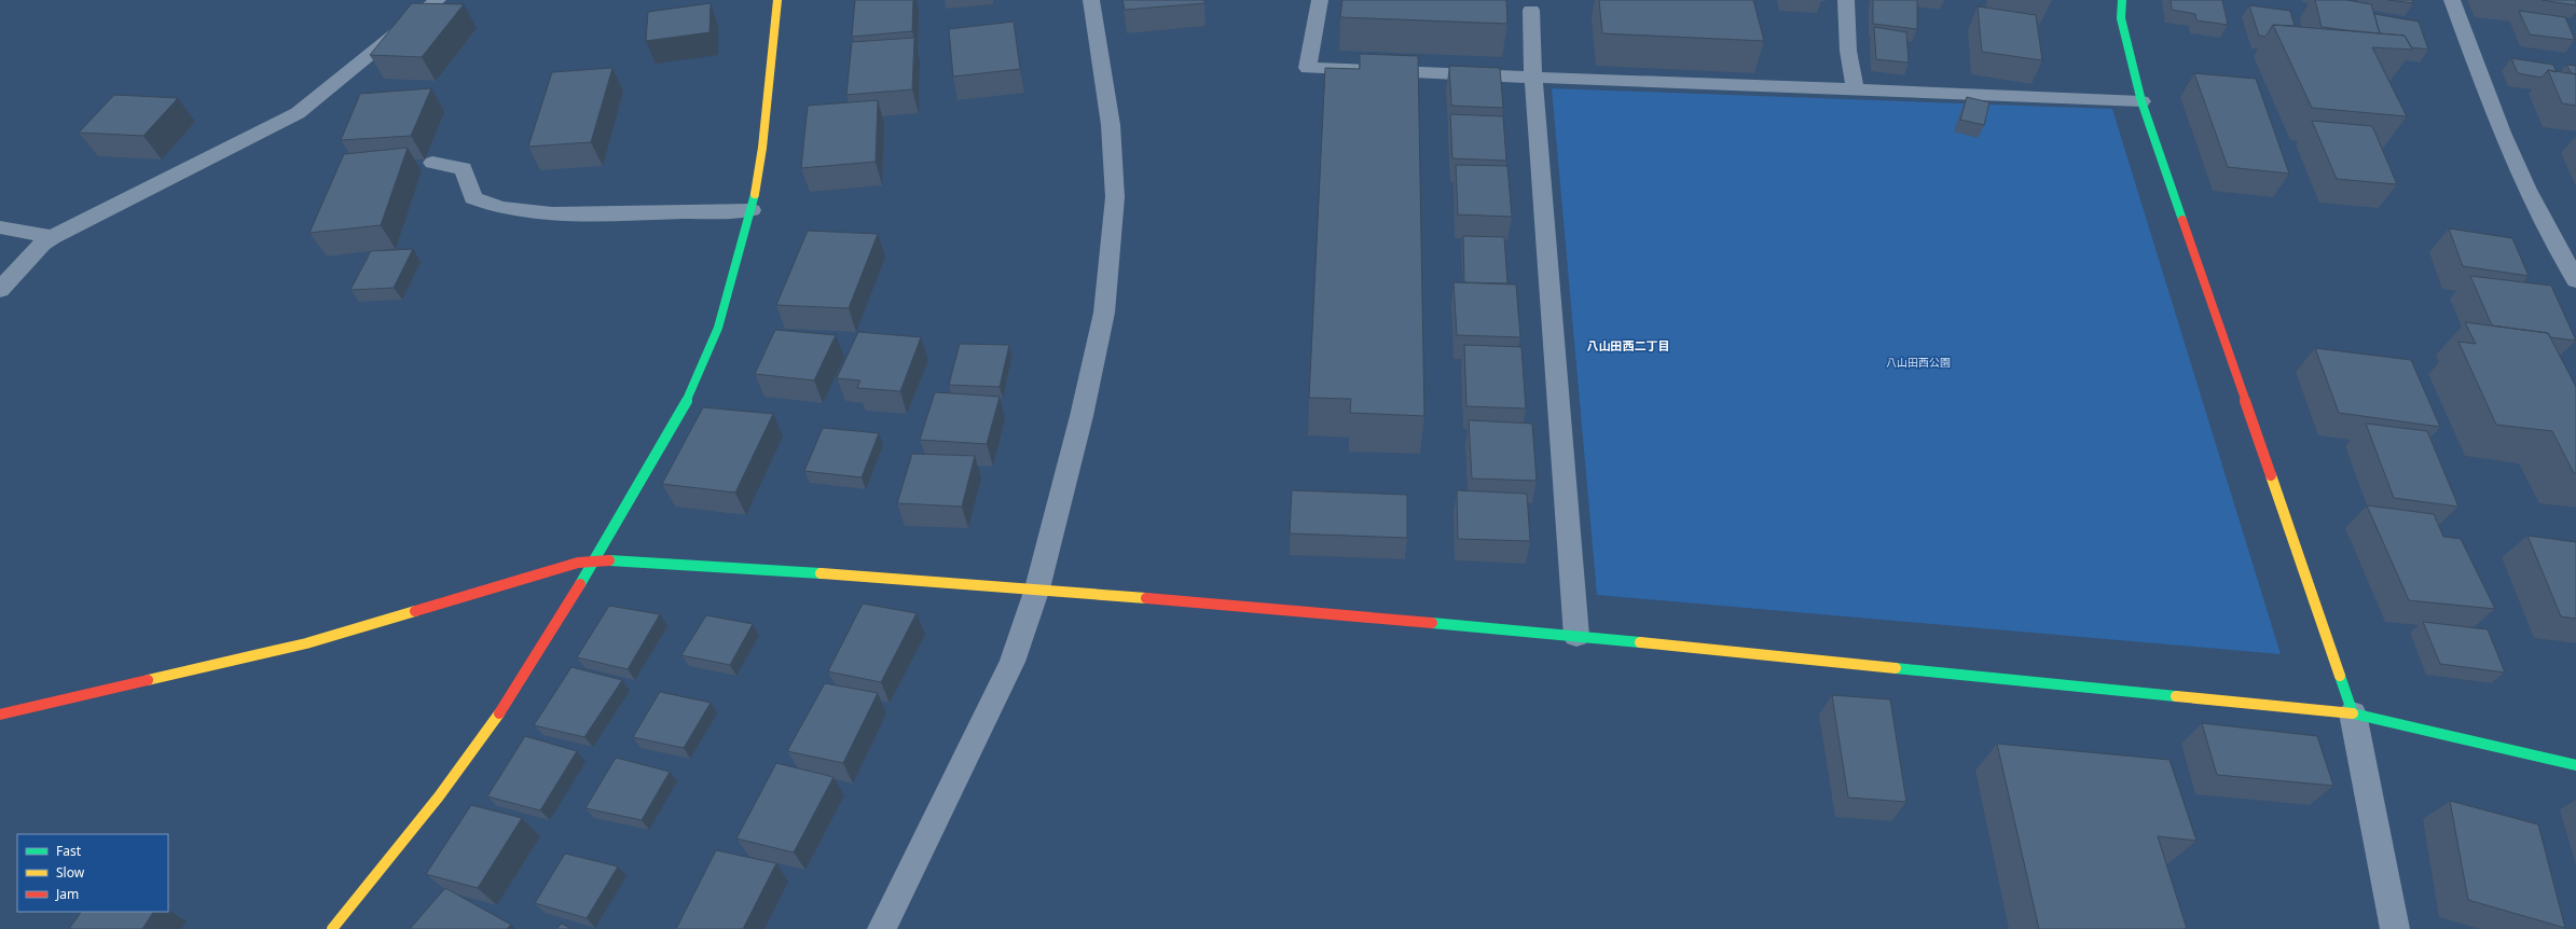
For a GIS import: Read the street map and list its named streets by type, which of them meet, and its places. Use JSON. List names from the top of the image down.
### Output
{
  "districts": ["八山田西二丁目"],
  "parks": ["八山田西公園"],
  "legend": ["Fast", "Slow", "Jam"]
}
